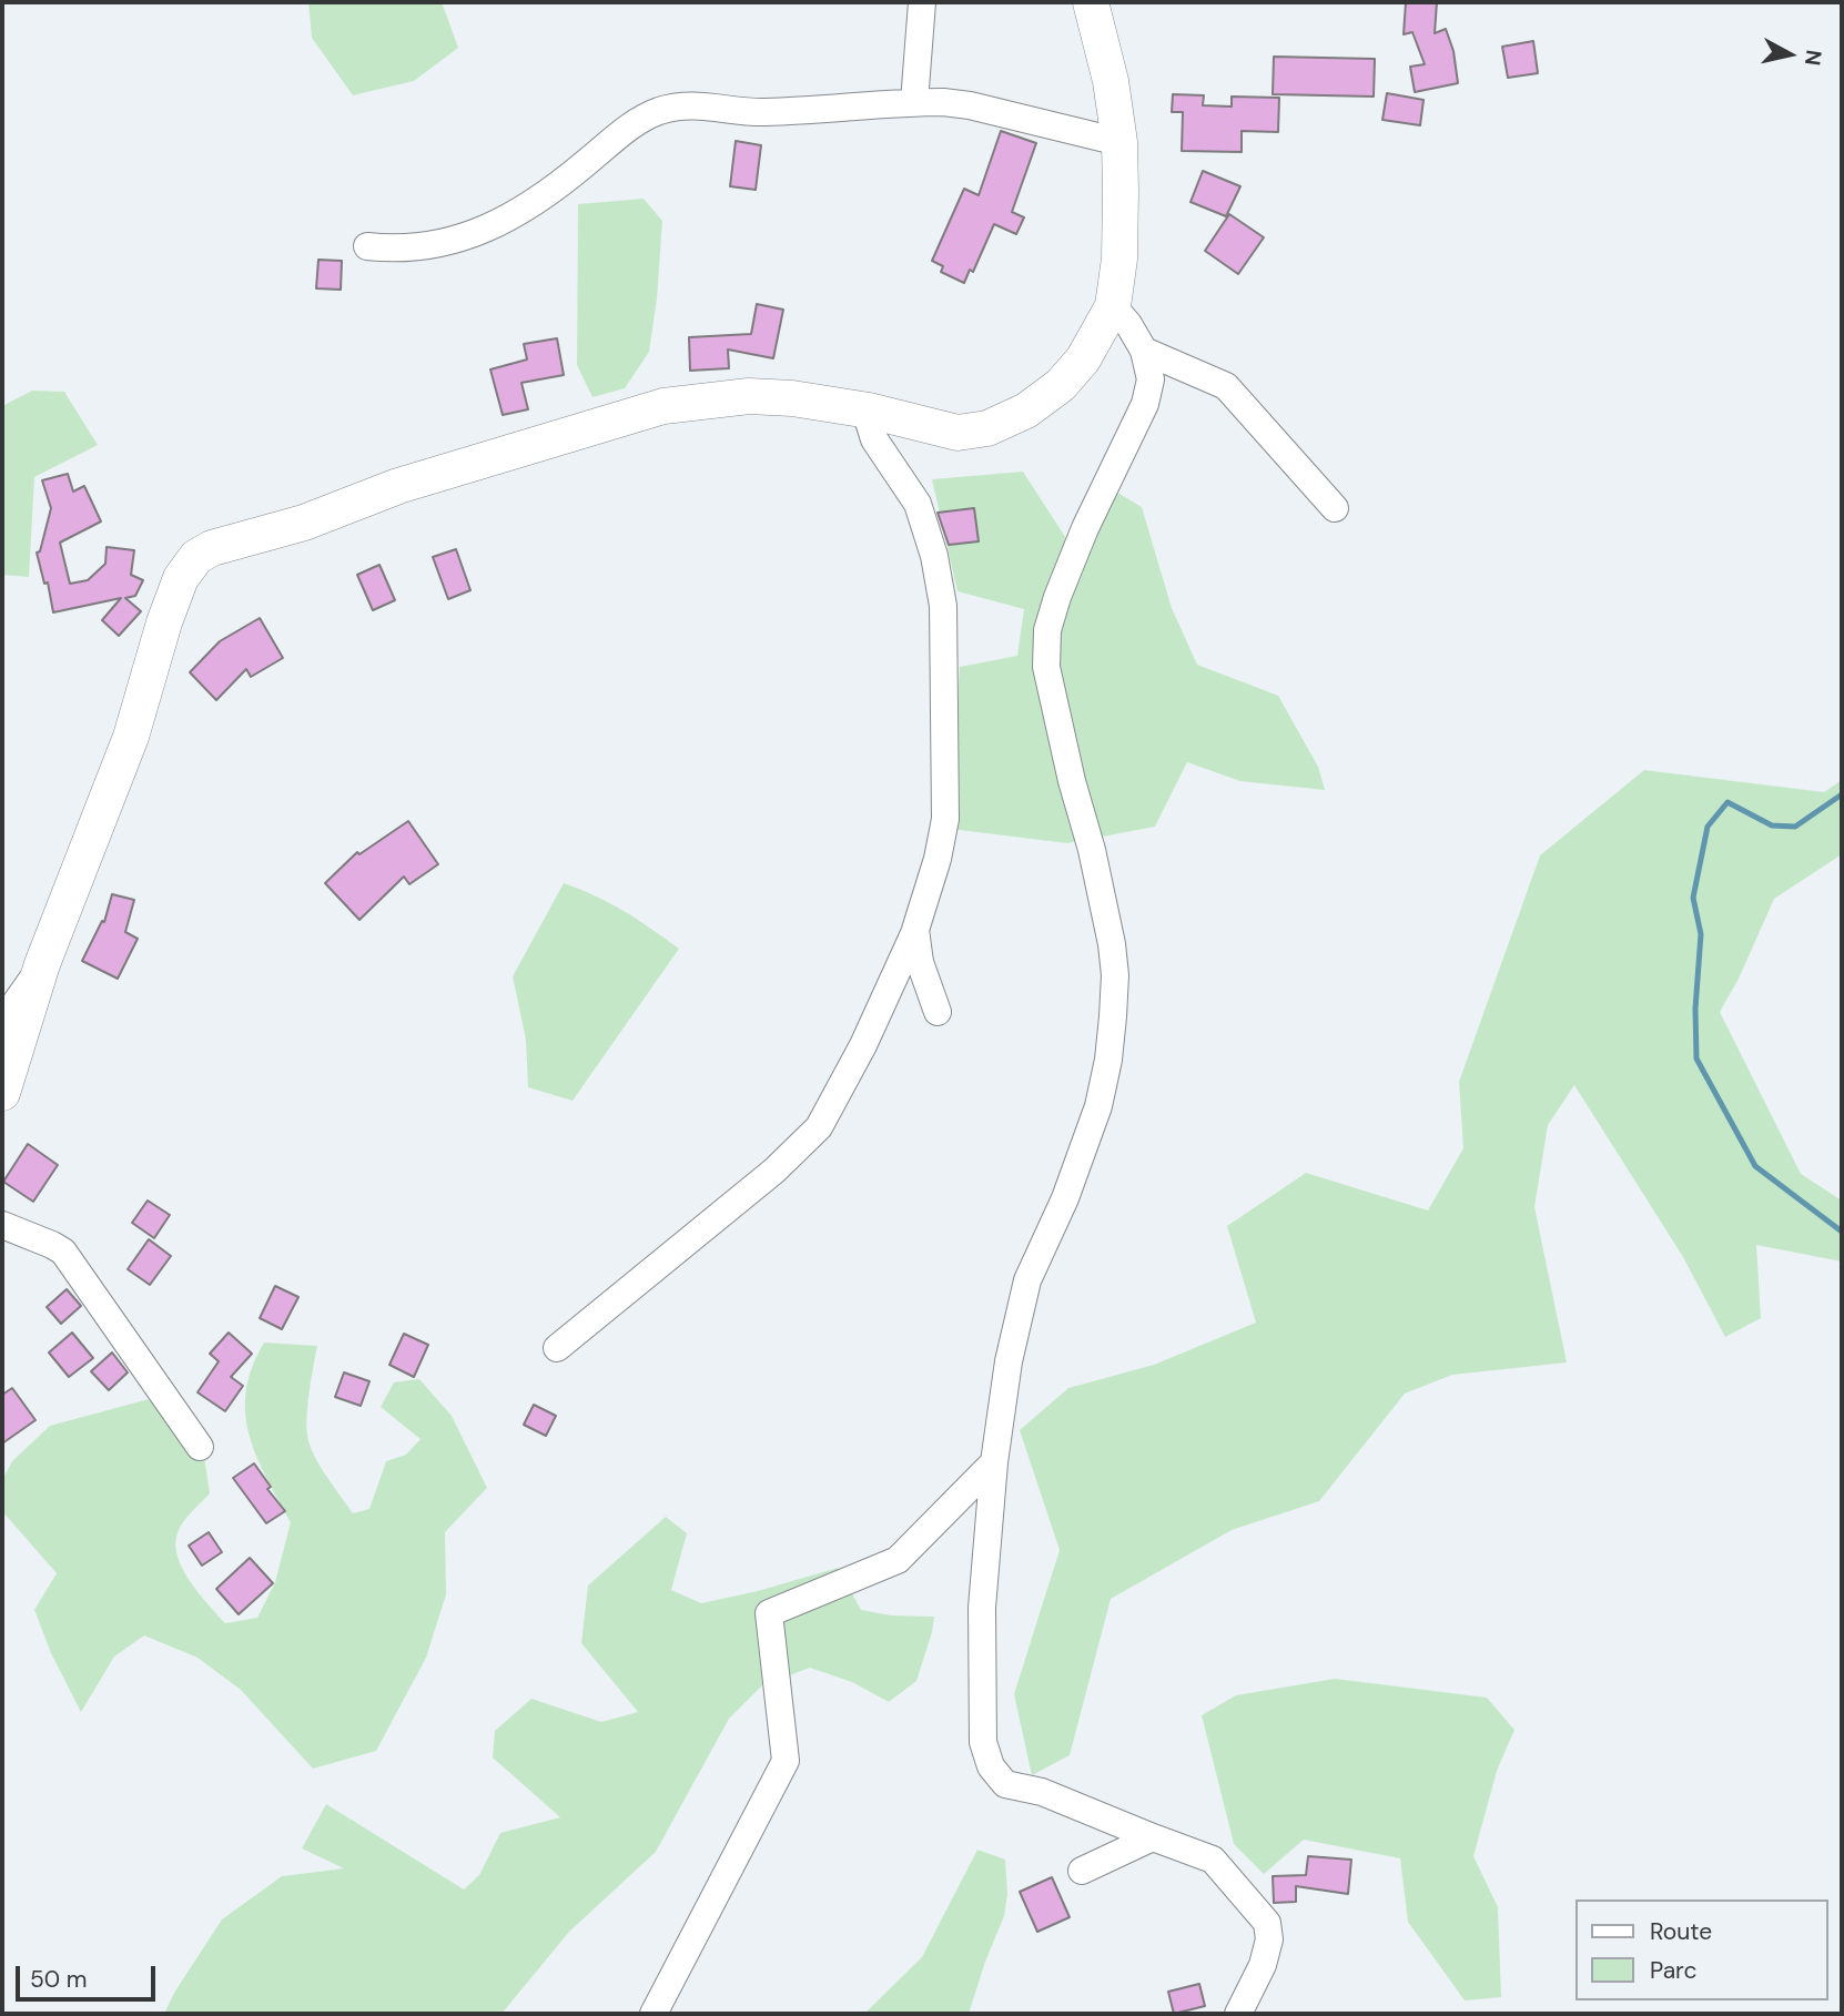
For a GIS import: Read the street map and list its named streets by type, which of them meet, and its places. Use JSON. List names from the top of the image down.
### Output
{
  "legend": ["Route", "Parc"],
  "scale_bar": "50 m",
  "north": "right"
}
